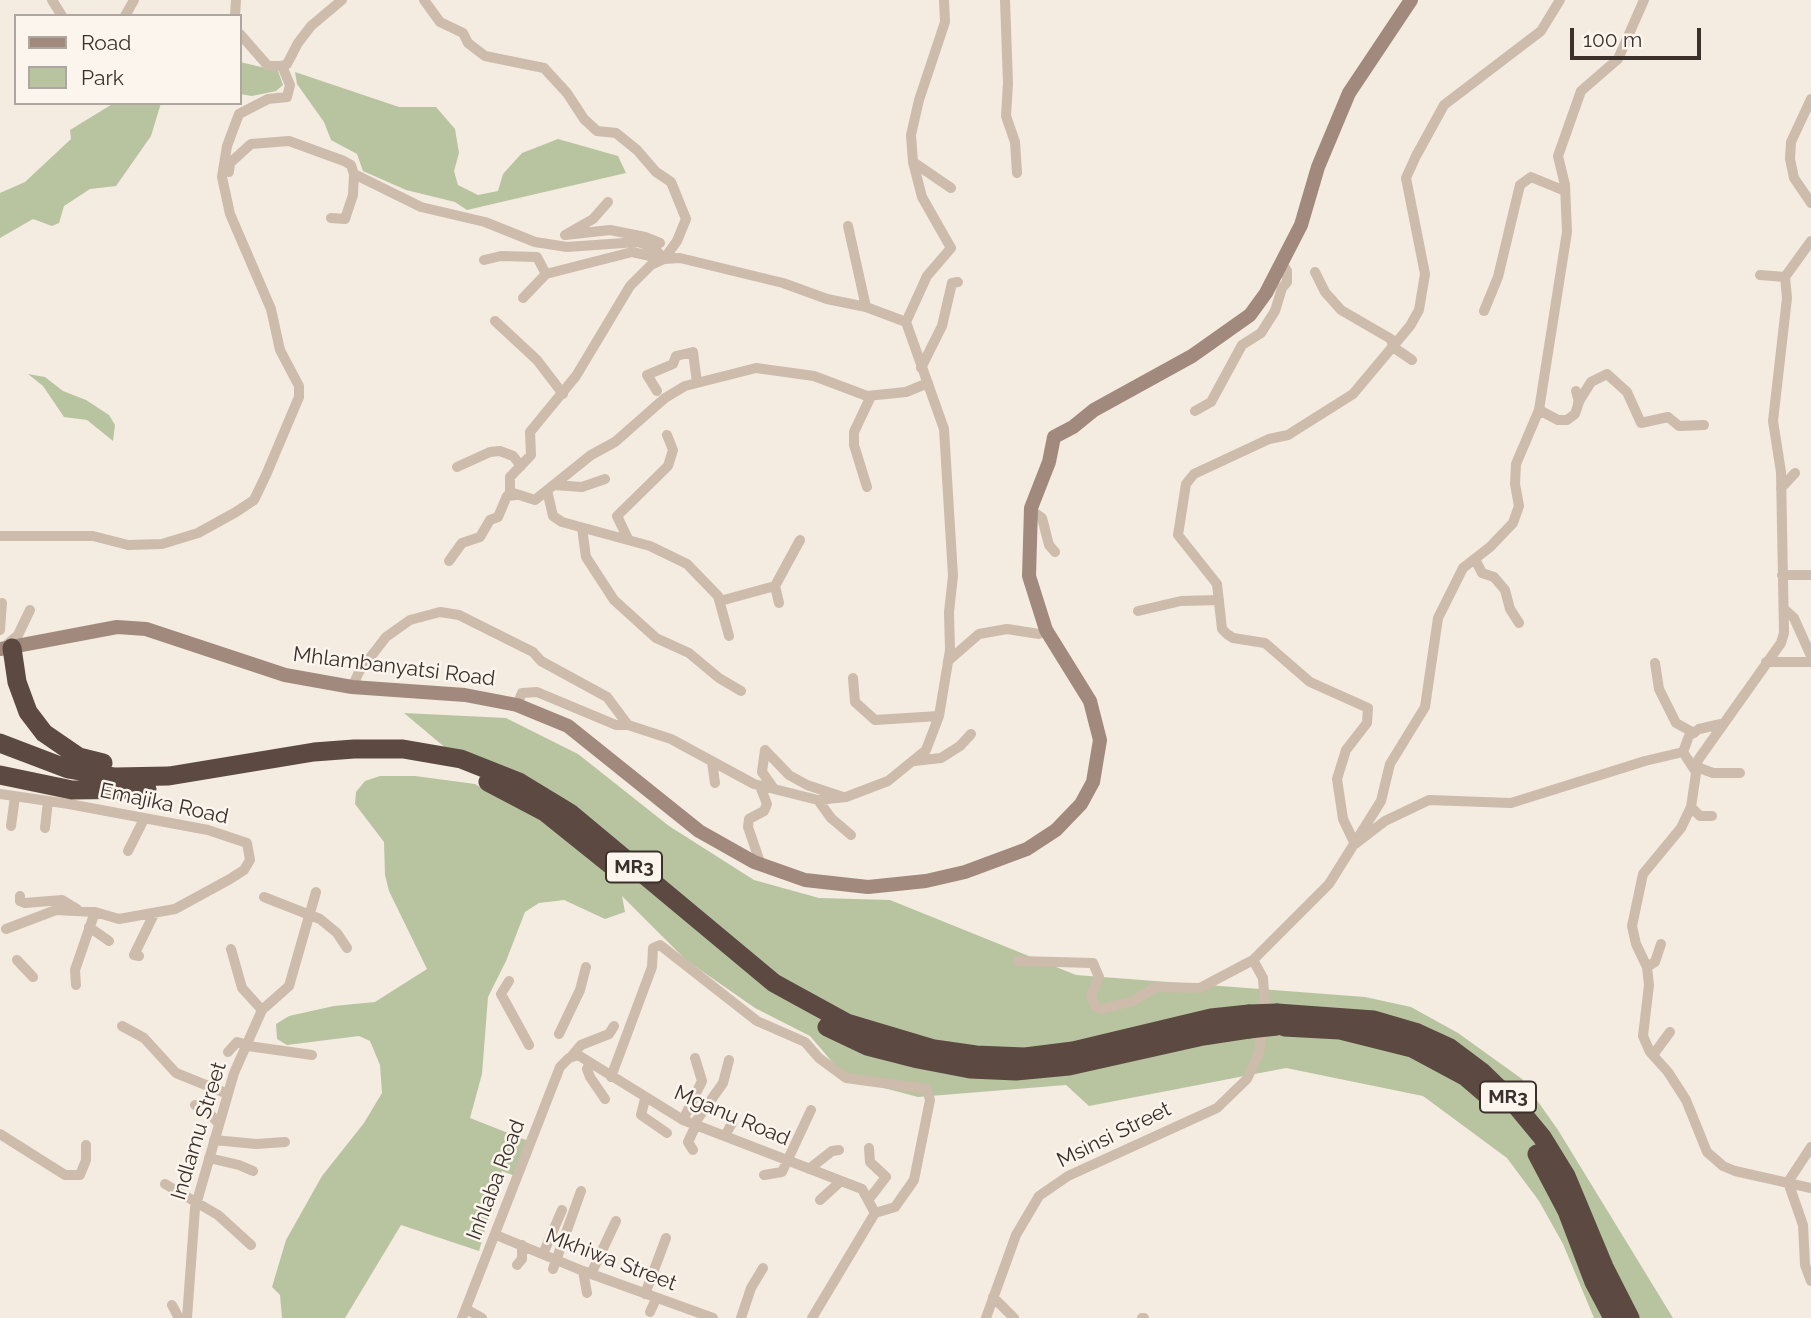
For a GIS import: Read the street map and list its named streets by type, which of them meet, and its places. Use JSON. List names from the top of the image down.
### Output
{
  "streets": {
    "highway": ["MR3"],
    "main road": ["Mhlambanyatsi Road"],
    "street": [
      "Emajika Road",
      "Mganu Road",
      "Indlamu Street",
      "Msinsi Street",
      "Inhlaba Road",
      "Mkhiwa Street"
    ]
  },
  "crossings": [
    ["MR3", "Msinsi Street"],
    ["Mganu Road", "Inhlaba Road"],
    ["Inhlaba Road", "Mkhiwa Street"]
  ],
  "legend": ["Road", "Park"],
  "scale_bar": "100 m"
}
